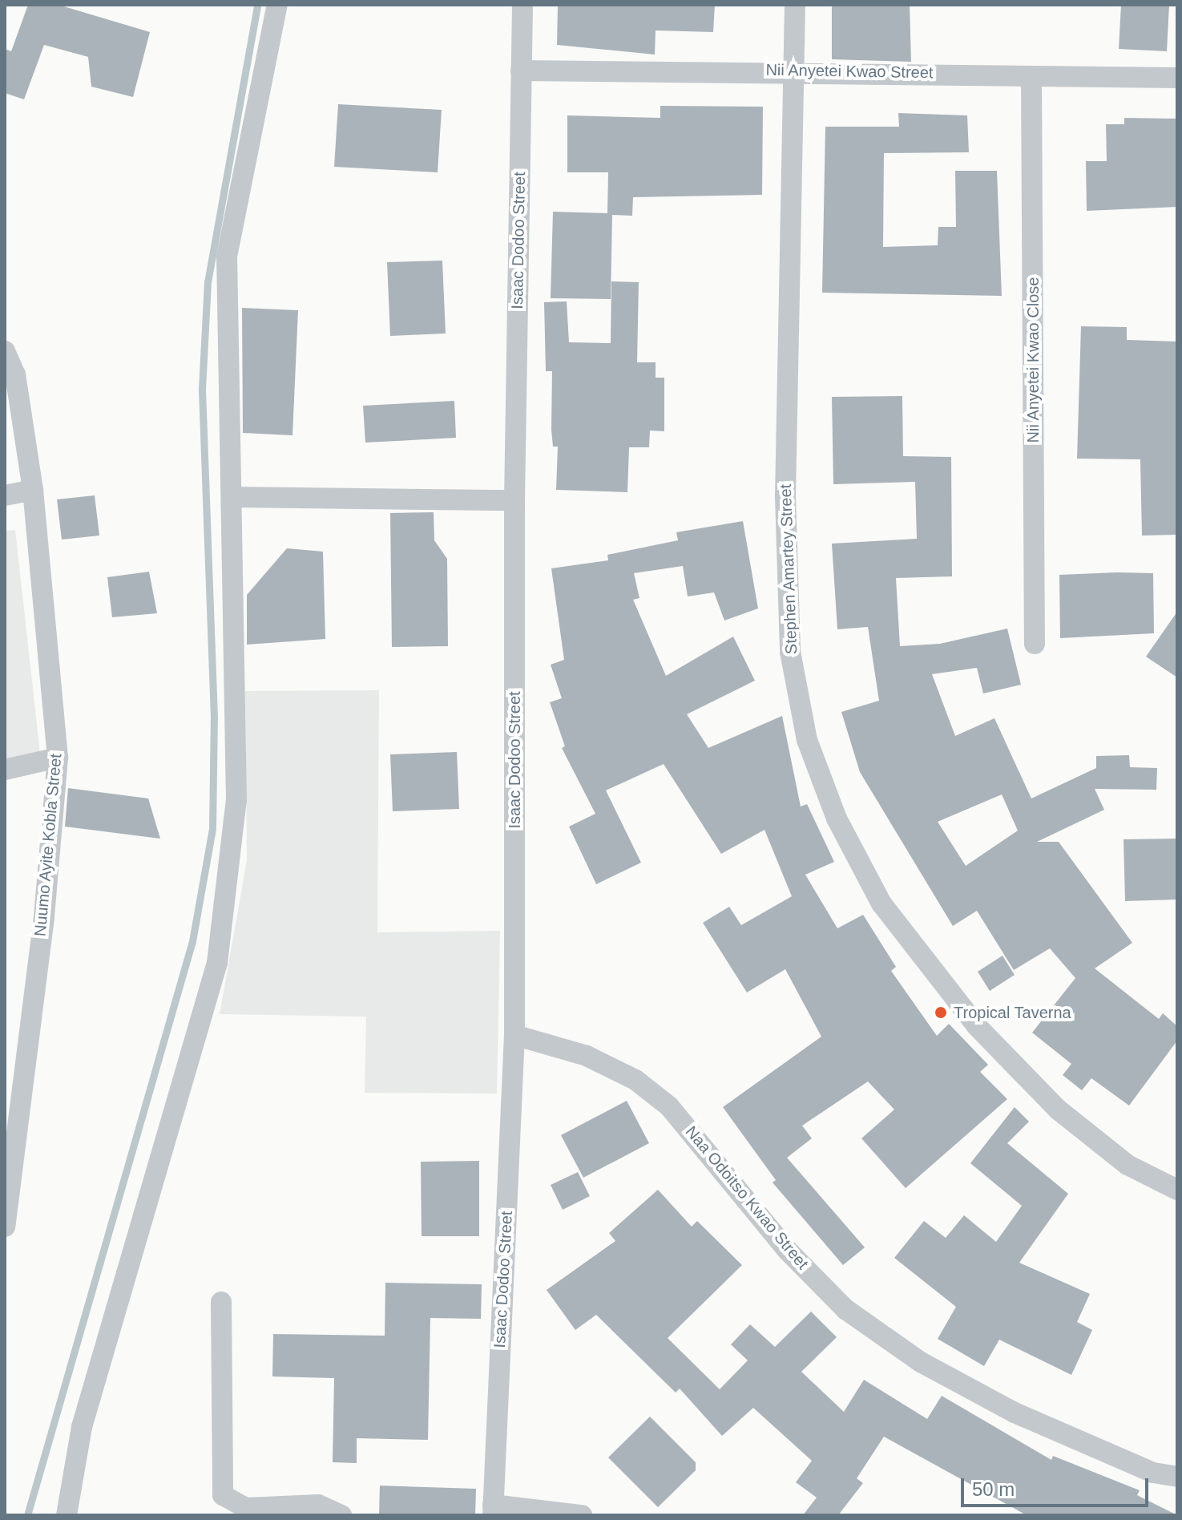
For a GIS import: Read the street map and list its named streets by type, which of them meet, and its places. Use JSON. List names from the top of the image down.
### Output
{
  "streets": {
    "street": [
      "Nii Anyetei Kwao Street",
      "Isaac Dodoo Street",
      "Nii Anyetei Kwao Close",
      "Stephen Amartey Street",
      "Nuumo Ayite Kobla Street",
      "Naa Odoitso Kwao Street"
    ]
  },
  "crossings": [
    ["Nii Anyetei Kwao Street", "Isaac Dodoo Street"],
    ["Nii Anyetei Kwao Street", "Nii Anyetei Kwao Close"],
    ["Nii Anyetei Kwao Street", "Stephen Amartey Street"],
    ["Isaac Dodoo Street", "Naa Odoitso Kwao Street"]
  ],
  "places": ["Tropical Taverna"],
  "scale_bar": "50 m"
}
